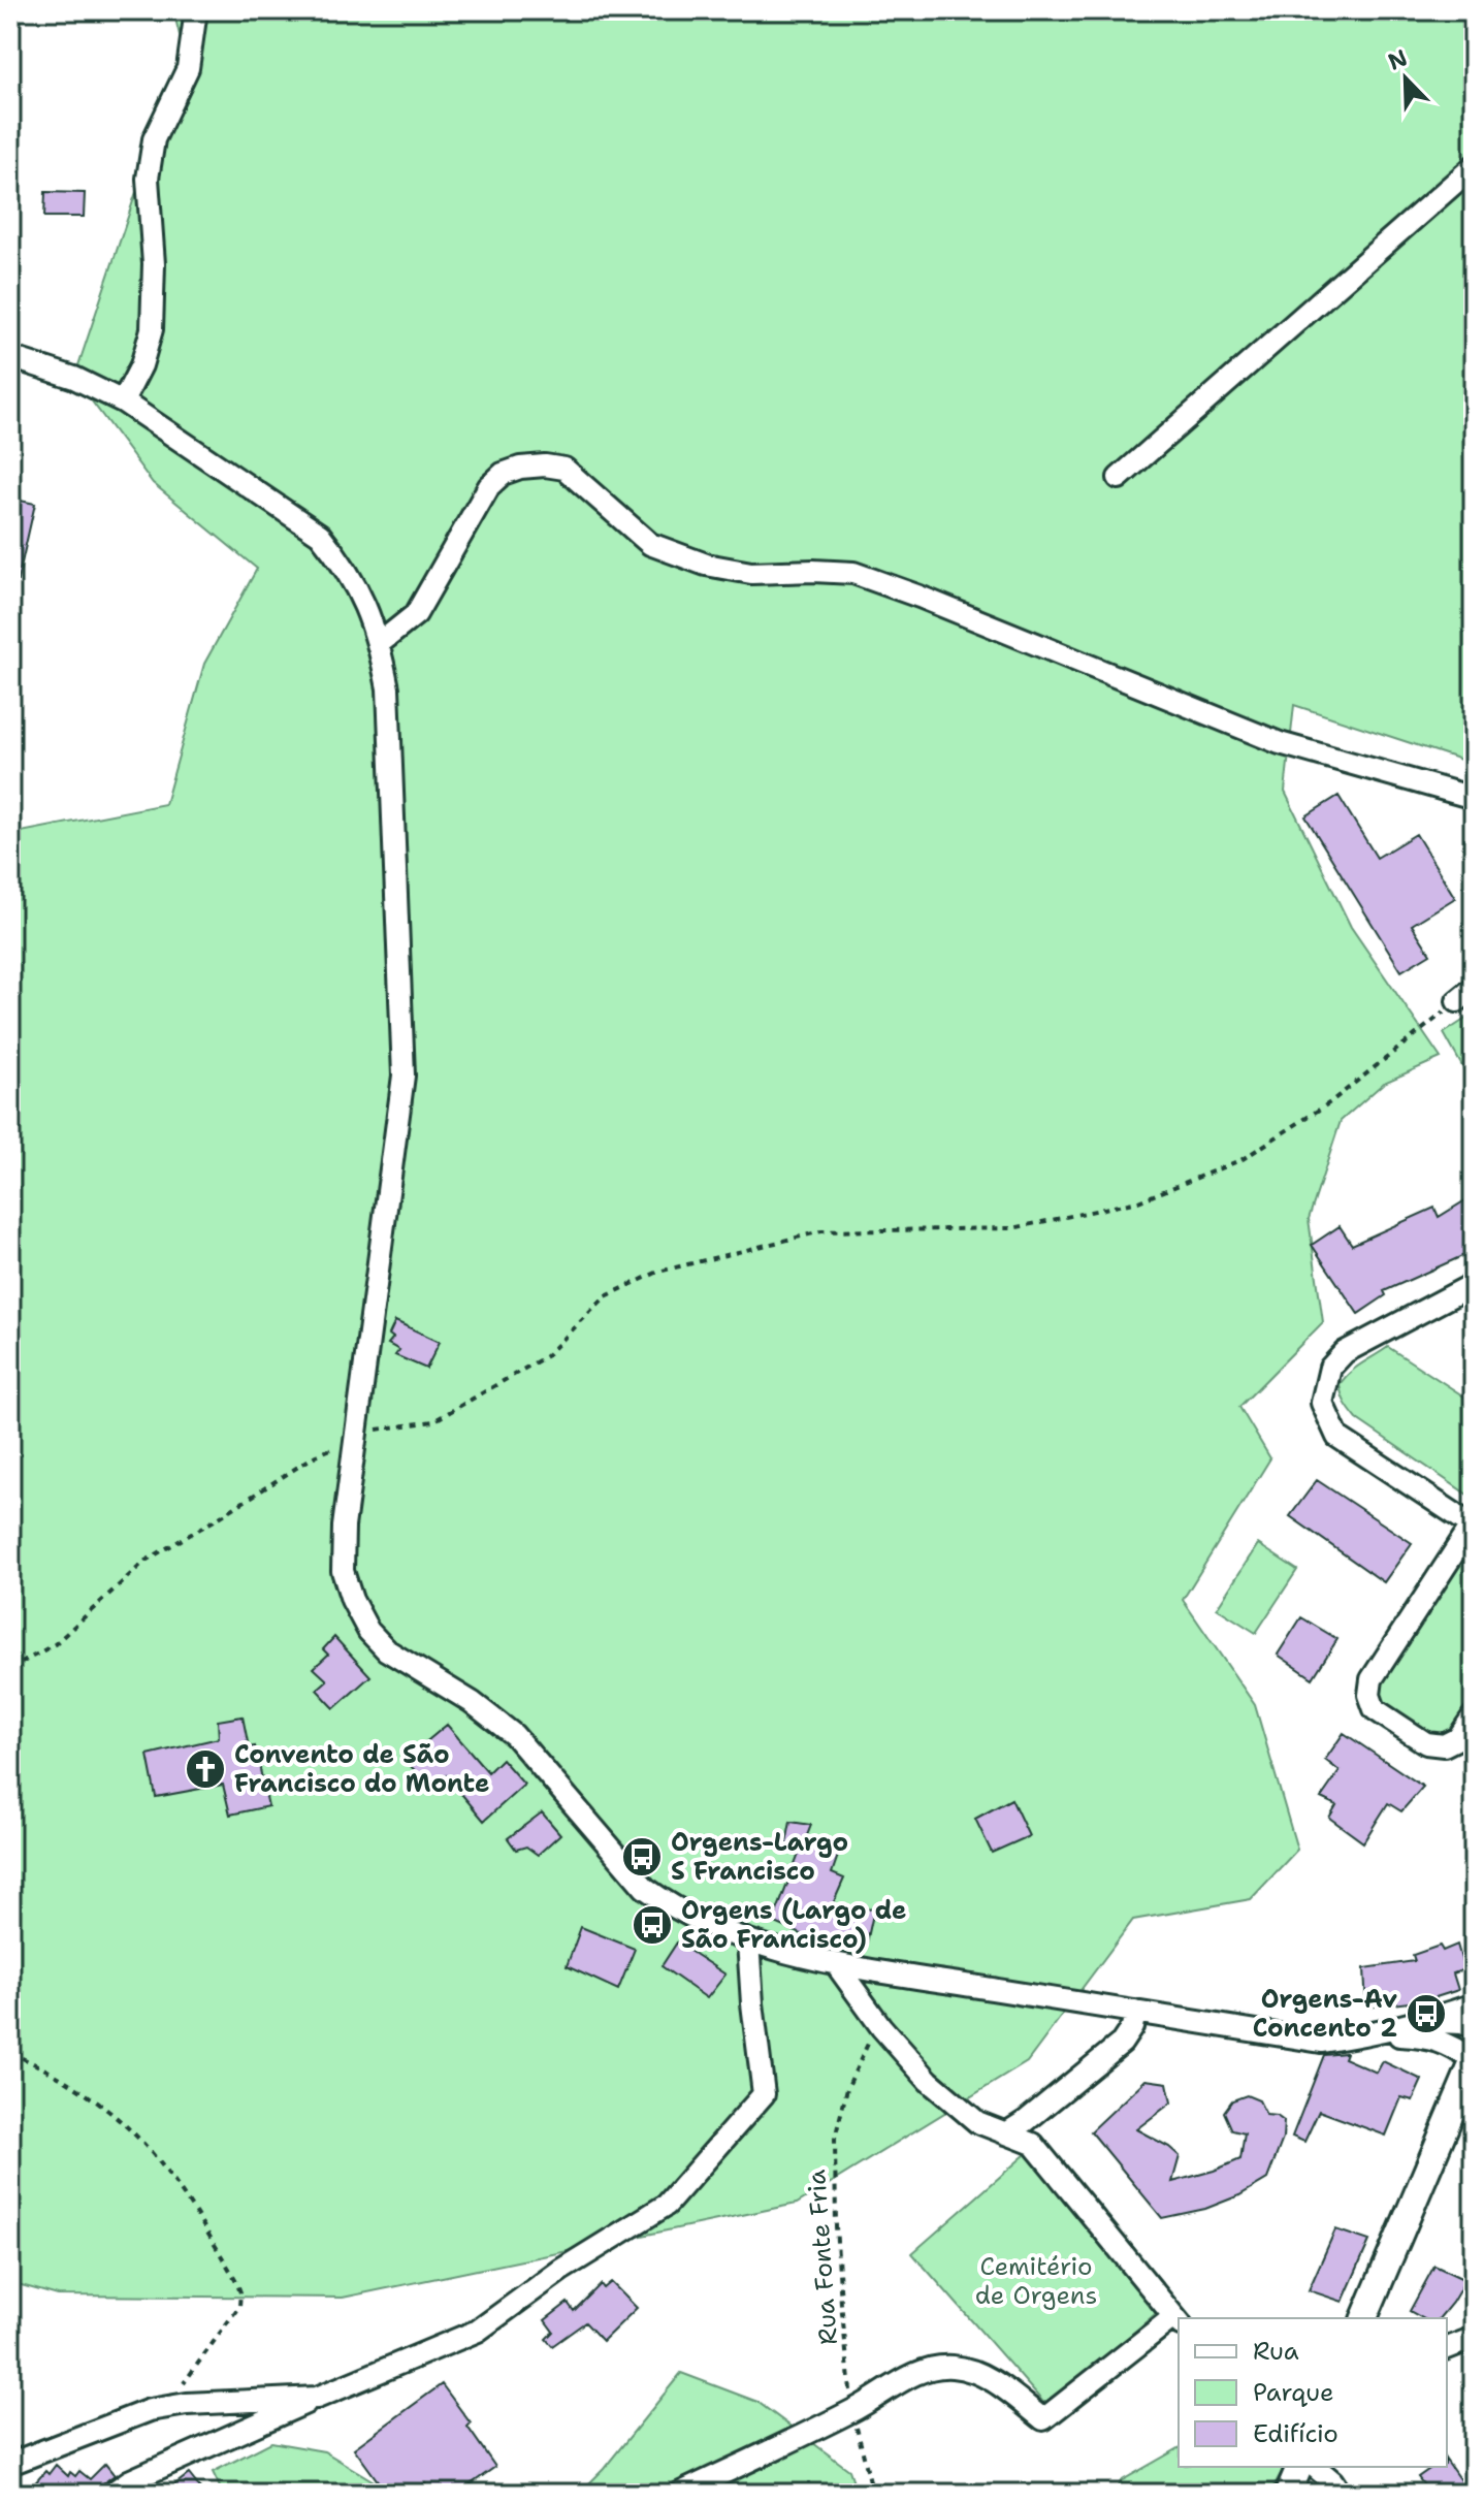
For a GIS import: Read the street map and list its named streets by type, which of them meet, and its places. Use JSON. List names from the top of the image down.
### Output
{
  "streets": {
    "path": ["Rua Fonte Fria"]
  },
  "parks": ["Cemitério de Orgens"],
  "places": {
    "church": ["Convento de São Francisco do Monte"],
    "bus stop": ["Orgens-Largo S Francisco", "Orgens (Largo de São Francisco)", "Orgens-Av Concento 2"]
  },
  "legend": ["Rua", "Parque", "Edifício"],
  "north": "top left"
}
